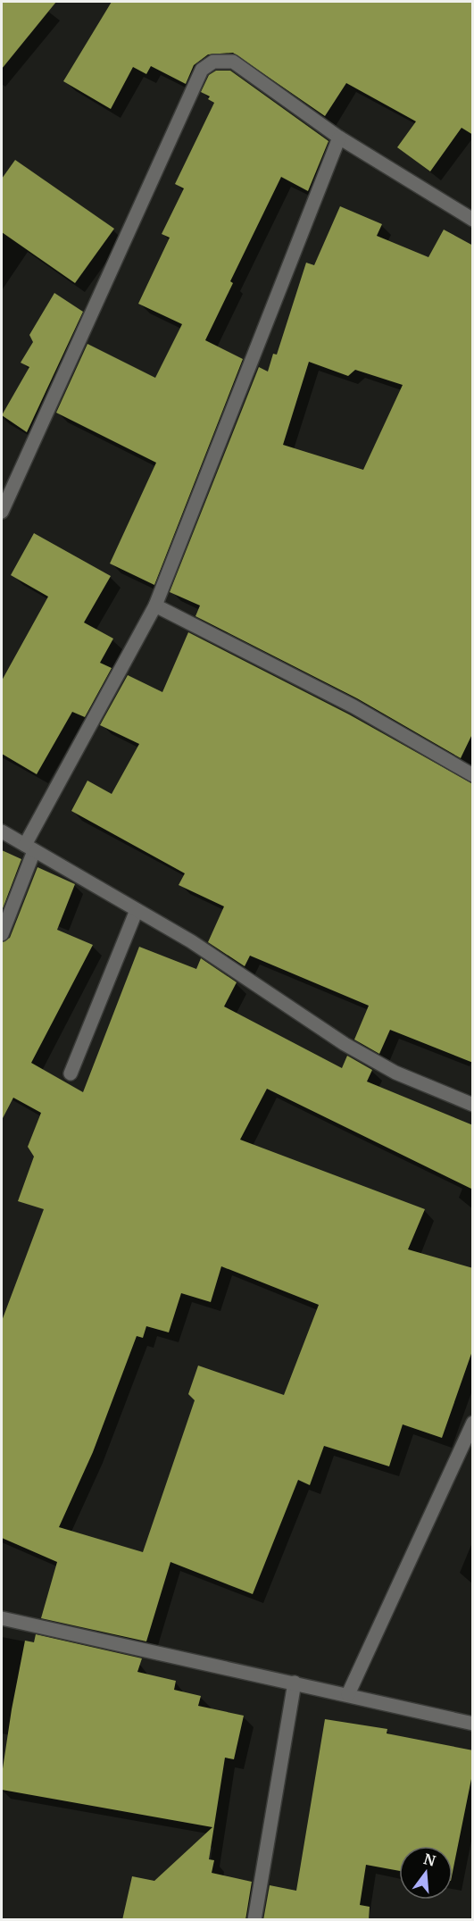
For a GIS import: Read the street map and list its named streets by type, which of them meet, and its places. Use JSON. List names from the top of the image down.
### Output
{
  "north": "top"
}
